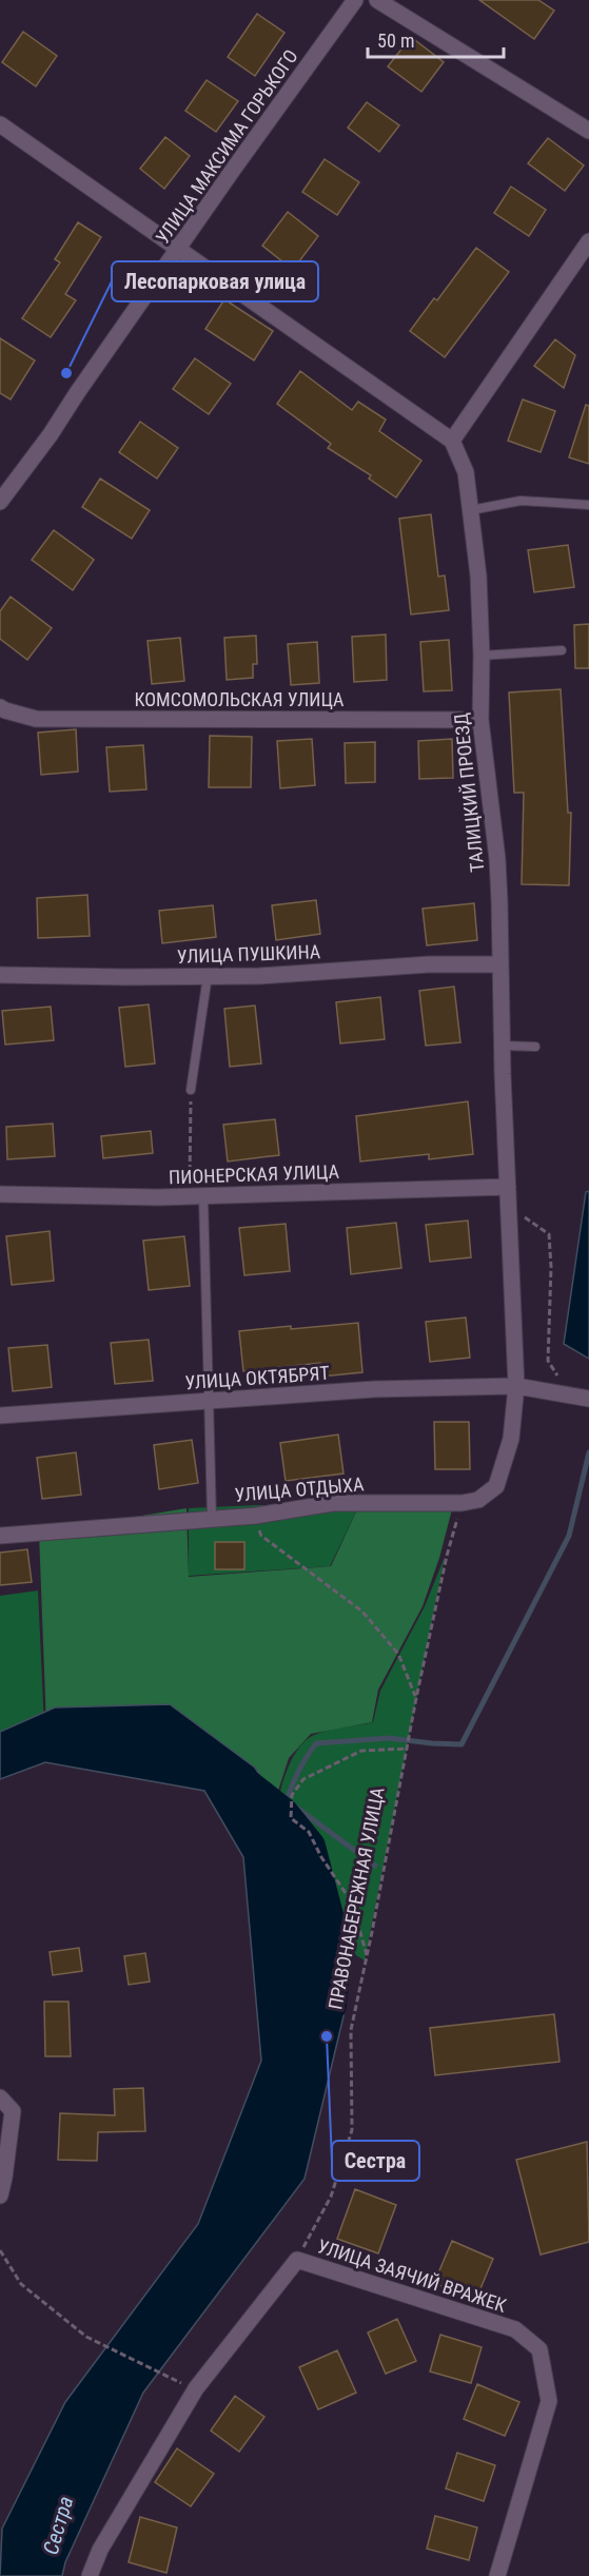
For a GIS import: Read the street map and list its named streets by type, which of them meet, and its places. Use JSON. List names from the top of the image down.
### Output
{
  "streets": {
    "street": [
      "УЛИЦА МАКСИМА ГОРЬКОГО",
      "КОМСОМОЛЬСКАЯ УЛИЦА",
      "ТАЛИЦКИЙ ПРОЕЗД",
      "УЛИЦА ПУШКИНА",
      "ПИОНЕРСКАЯ УЛИЦА",
      "УЛИЦА ОКТЯБРЯТ",
      "УЛИЦА ОТДЫХА",
      "УЛИЦА ЗАЯЧИЙ ВРАЖЕК"
    ],
    "path": ["ПРАВОНАБЕРЕЖНАЯ УЛИЦА"]
  },
  "crossings": [
    ["КОМСОМОЛЬСКАЯ УЛИЦА", "ТАЛИЦКИЙ ПРОЕЗД"],
    ["ТАЛИЦКИЙ ПРОЕЗД", "УЛИЦА ПУШКИНА"],
    ["ТАЛИЦКИЙ ПРОЕЗД", "ПИОНЕРСКАЯ УЛИЦА"],
    ["ТАЛИЦКИЙ ПРОЕЗД", "УЛИЦА ОКТЯБРЯТ"],
    ["ТАЛИЦКИЙ ПРОЕЗД", "УЛИЦА ОТДЫХА"],
    ["УЛИЦА ОКТЯБРЯТ", "УЛИЦА ОТДЫХА"],
    ["УЛИЦА ОТДЫХА", "ПРАВОНАБЕРЕЖНАЯ УЛИЦА"],
    ["ПРАВОНАБЕРЕЖНАЯ УЛИЦА", "УЛИЦА ЗАЯЧИЙ ВРАЖЕК"]
  ],
  "water": ["Сестра"],
  "places": ["Лесопарковая улица", "Сестра"],
  "scale_bar": "50 m"
}
